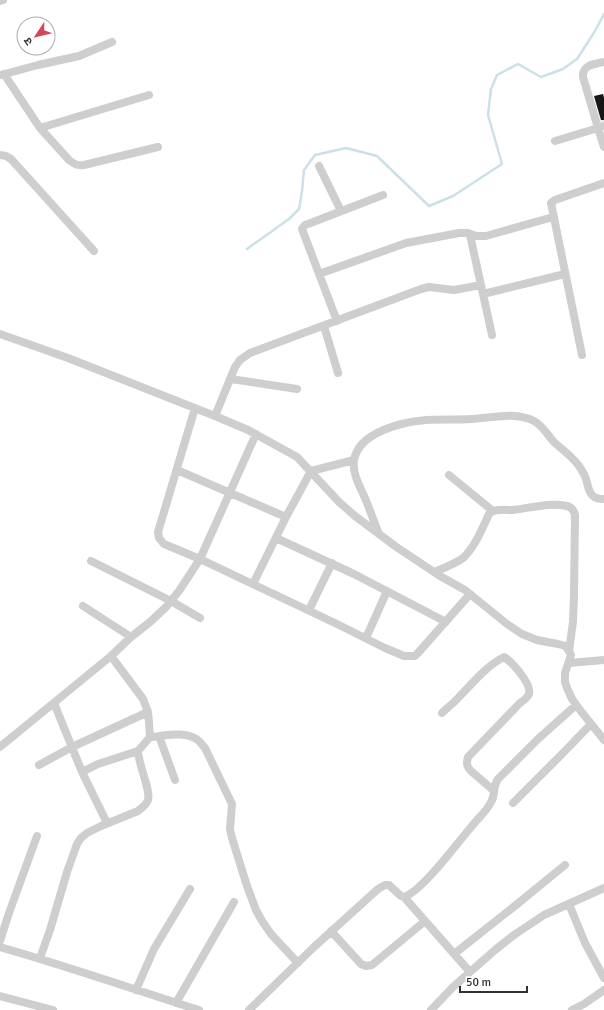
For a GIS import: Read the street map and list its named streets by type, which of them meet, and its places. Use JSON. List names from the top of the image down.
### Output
{
  "scale_bar": "50 m",
  "north": "bottom left"
}
